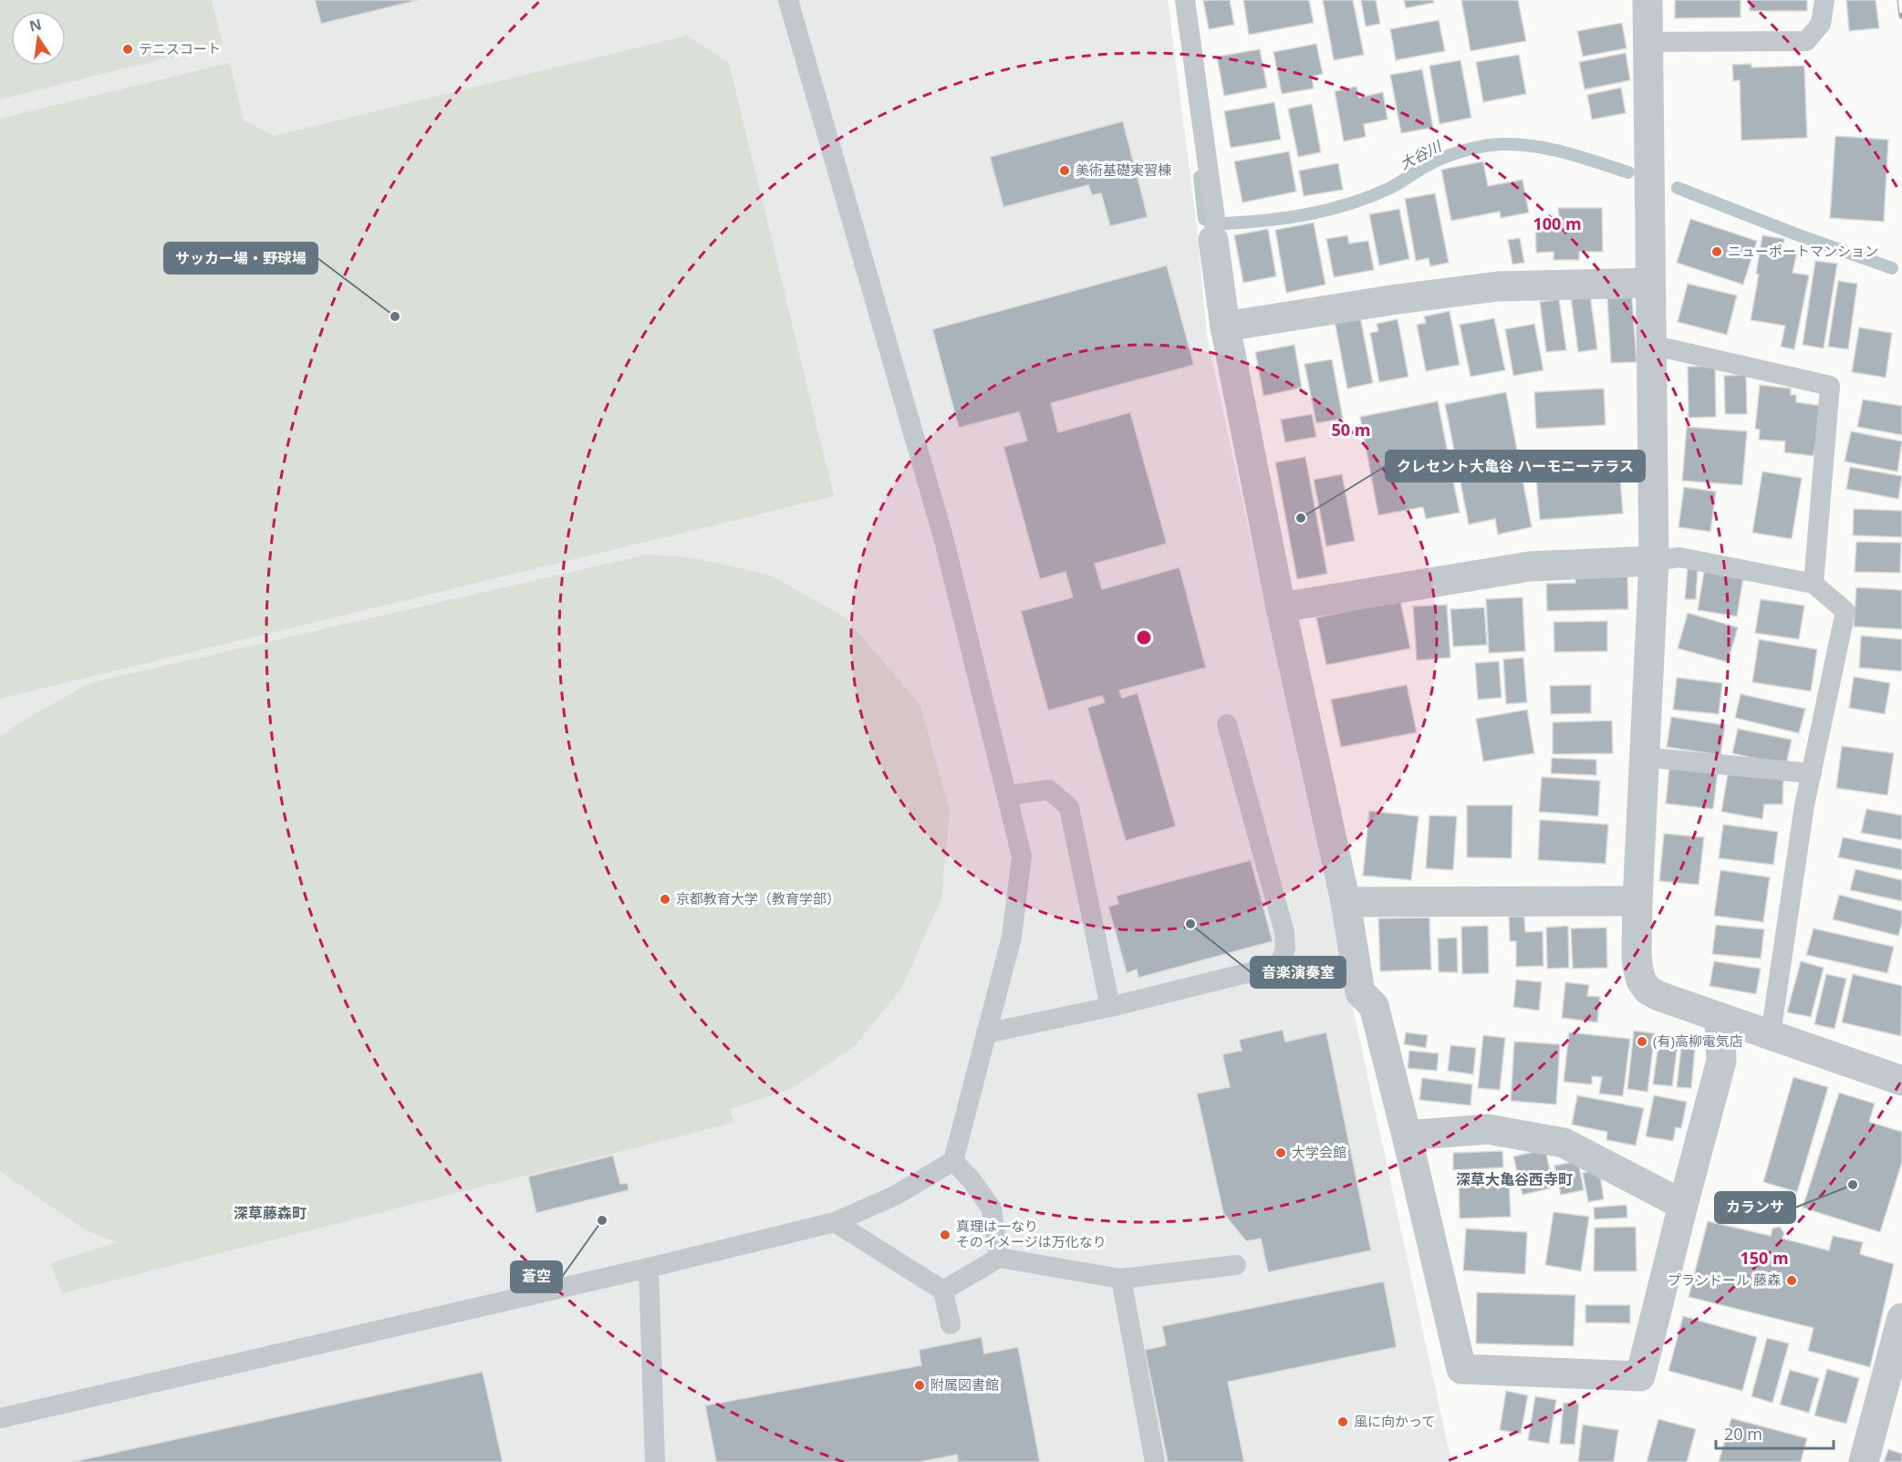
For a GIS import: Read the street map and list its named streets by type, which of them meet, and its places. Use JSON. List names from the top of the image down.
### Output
{
  "districts": ["深草大亀谷西寺町", "深草藤森町"],
  "water": ["大谷川"],
  "places": [
    "テニスコート",
    "美術基礎実習棟",
    "ニューポートマンション",
    "サッカー場・野球場",
    "クレセント大亀谷 ハーモニーテラス",
    "京都教育大学（教育学部）",
    "音楽演奏室",
    "(有)高柳電気店",
    "大学会館",
    "カランサ",
    "蒼空",
    "真理は一なり そのイメージは万化なり",
    "プランドール 藤森",
    "附属図書館",
    "風に向かって"
  ],
  "scale_bar": "20 m",
  "north": "top",
  "rings": ["100 m", "50 m", "150 m"]
}
